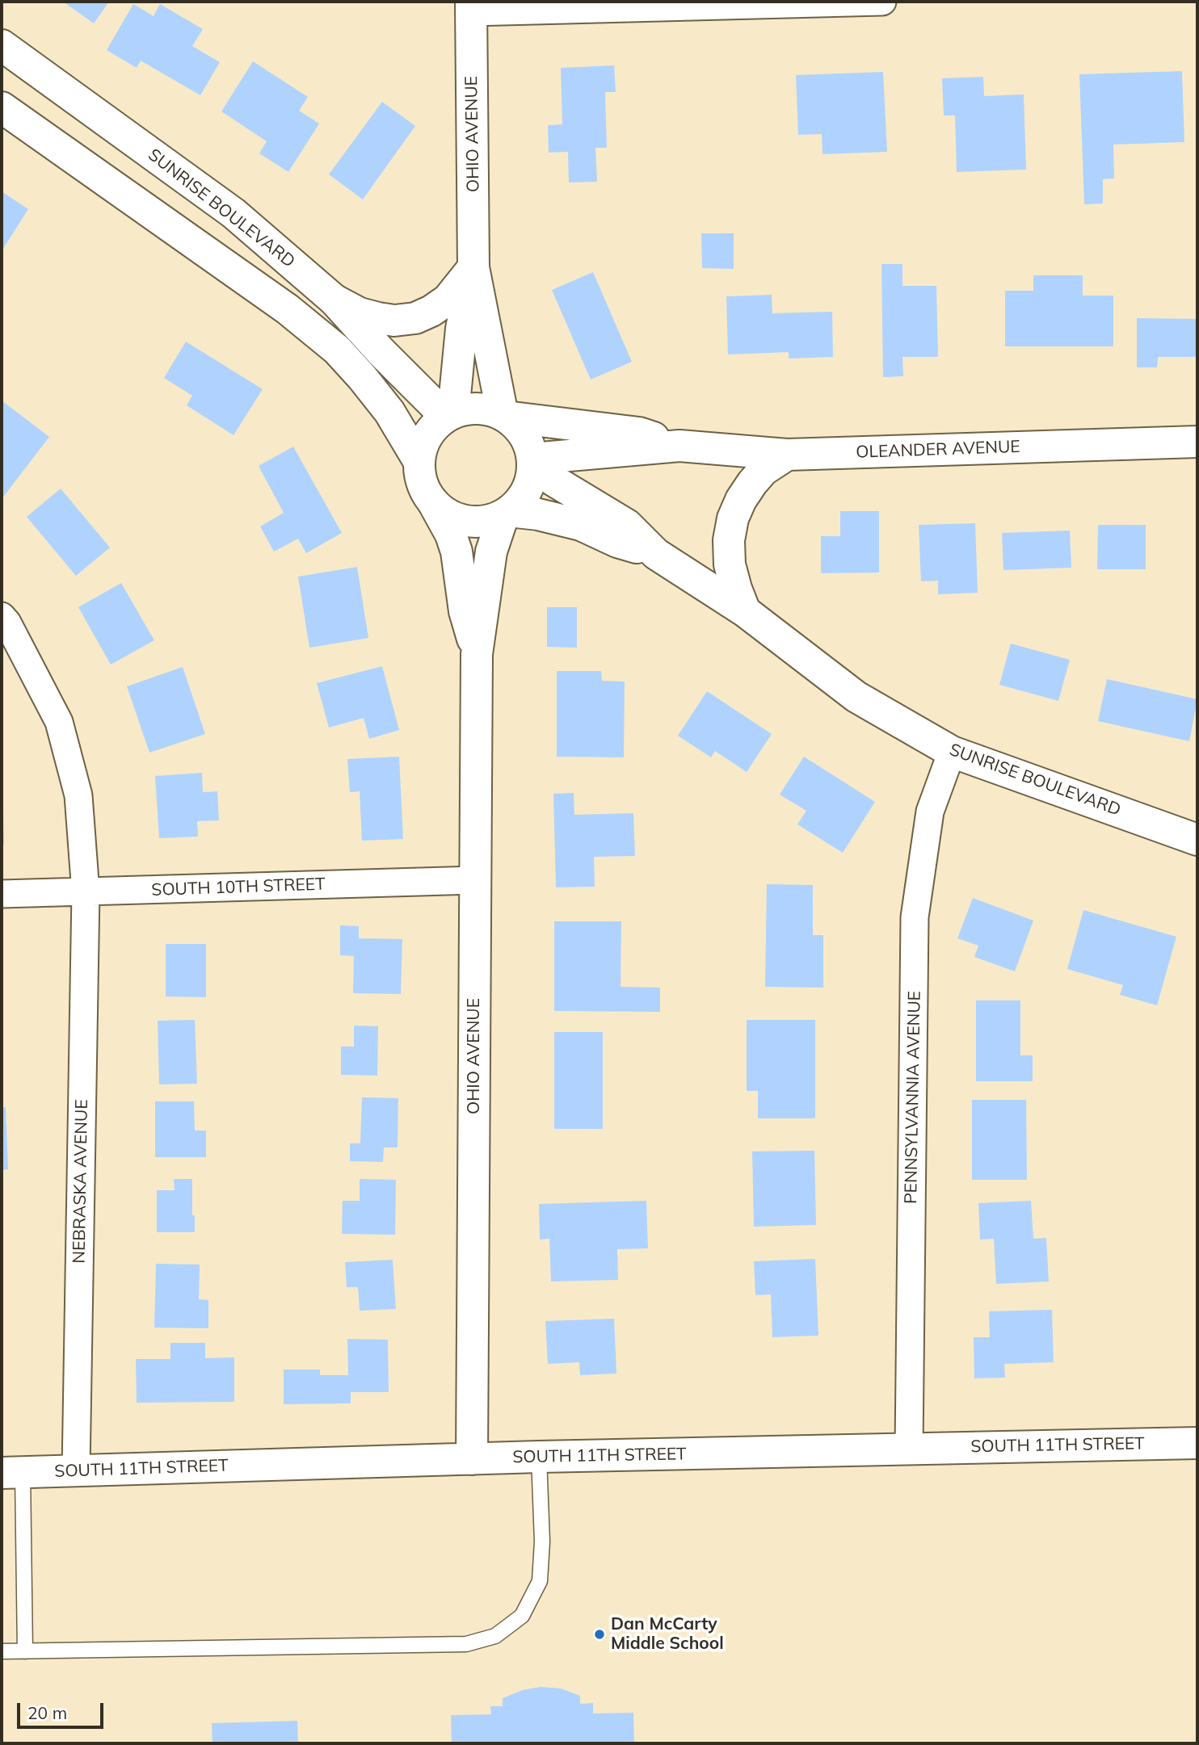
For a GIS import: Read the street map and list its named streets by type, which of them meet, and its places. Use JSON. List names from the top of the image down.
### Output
{
  "streets": {
    "street": [
      "OHIO AVENUE",
      "SUNRISE BOULEVARD",
      "OLEANDER AVENUE",
      "SOUTH 10TH STREET",
      "PENNSYLVANNIA AVENUE",
      "NEBRASKA AVENUE",
      "SOUTH 11TH STREET"
    ]
  },
  "crossings": [
    ["OHIO AVENUE", "SUNRISE BOULEVARD"],
    ["OHIO AVENUE", "OLEANDER AVENUE"],
    ["OHIO AVENUE", "SOUTH 10TH STREET"],
    ["OHIO AVENUE", "SOUTH 11TH STREET"],
    ["SUNRISE BOULEVARD", "OLEANDER AVENUE"],
    ["SUNRISE BOULEVARD", "PENNSYLVANNIA AVENUE"],
    ["SOUTH 10TH STREET", "NEBRASKA AVENUE"],
    ["PENNSYLVANNIA AVENUE", "SOUTH 11TH STREET"],
    ["NEBRASKA AVENUE", "SOUTH 11TH STREET"]
  ],
  "places": ["Dan McCarty Middle School"],
  "scale_bar": "20 m"
}
